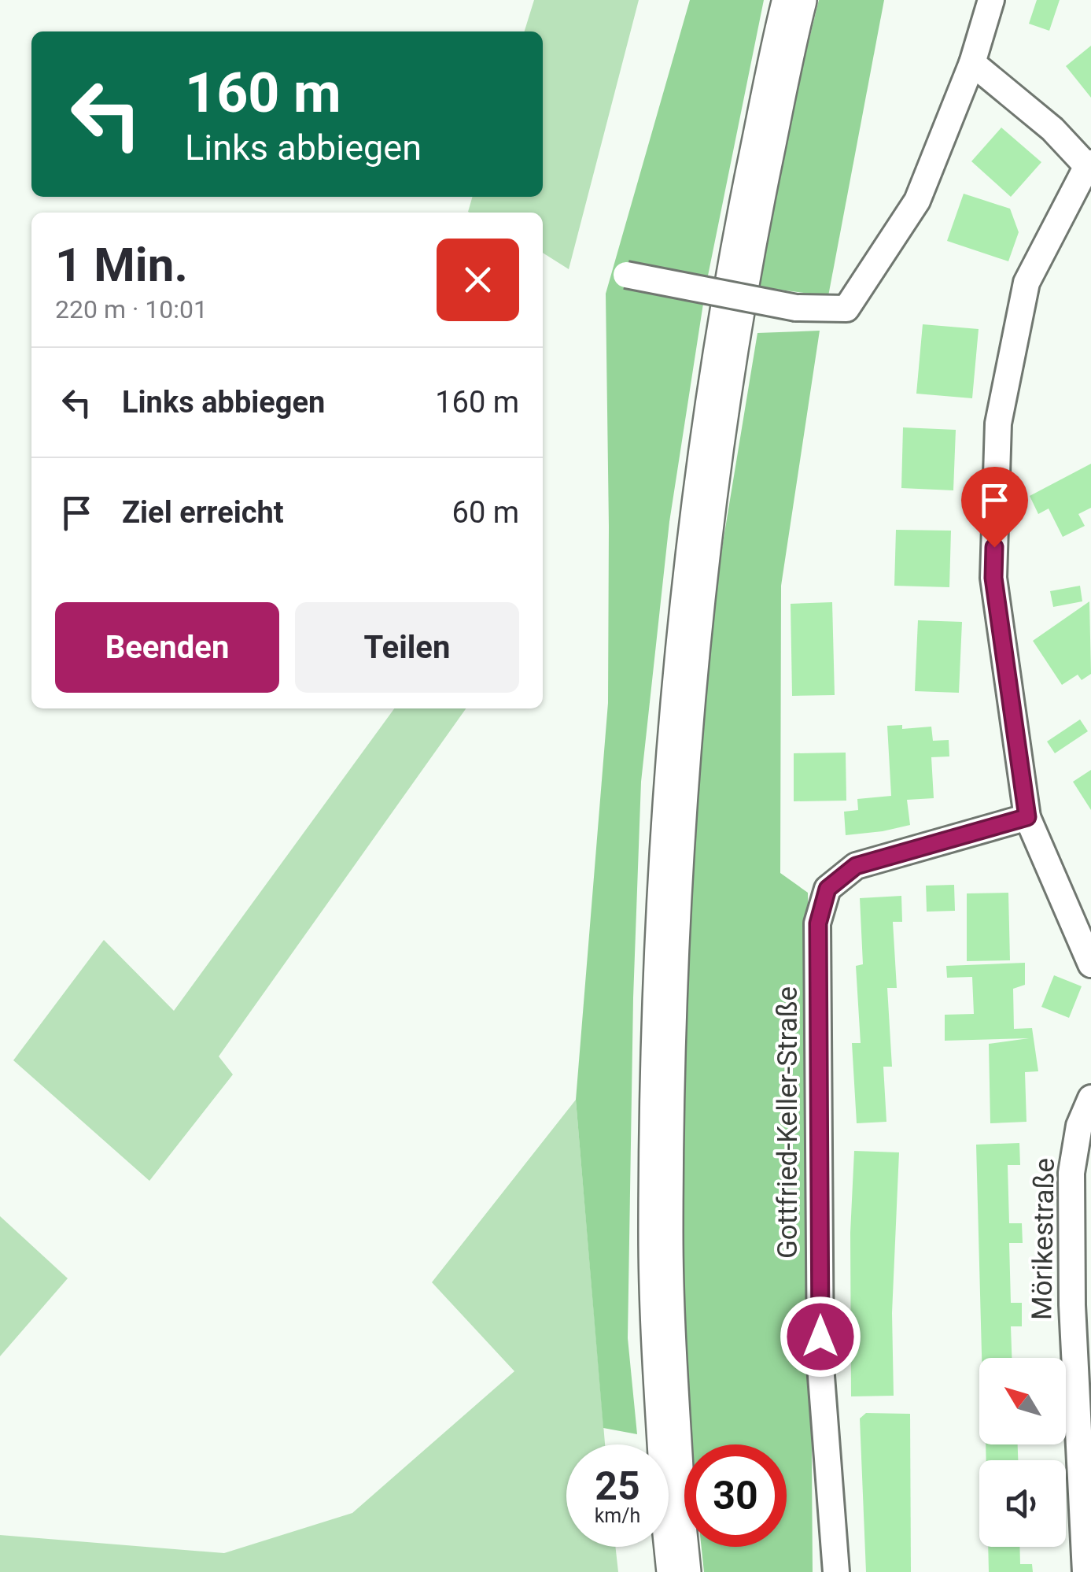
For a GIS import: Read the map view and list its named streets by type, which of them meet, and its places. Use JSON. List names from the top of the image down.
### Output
{
  "streets": {
    "street": ["Gottfried-Keller-Straße", "Mörikestraße"]
  },
  "north": "top left",
  "page": {
    "turn": ["160 m", "Links abbiegen"],
    "heading": ["1 Min.", "220 m · 10:01"],
    "list": [
      {
        "name": "Links abbiegen",
        "value": "160 m"
      },
      {
        "name": "Ziel erreicht",
        "value": "60 m"
      }
    ],
    "buttons": ["Beenden", "Teilen"],
    "speed": "25 km/h",
    "limit": "30"
  }
}
